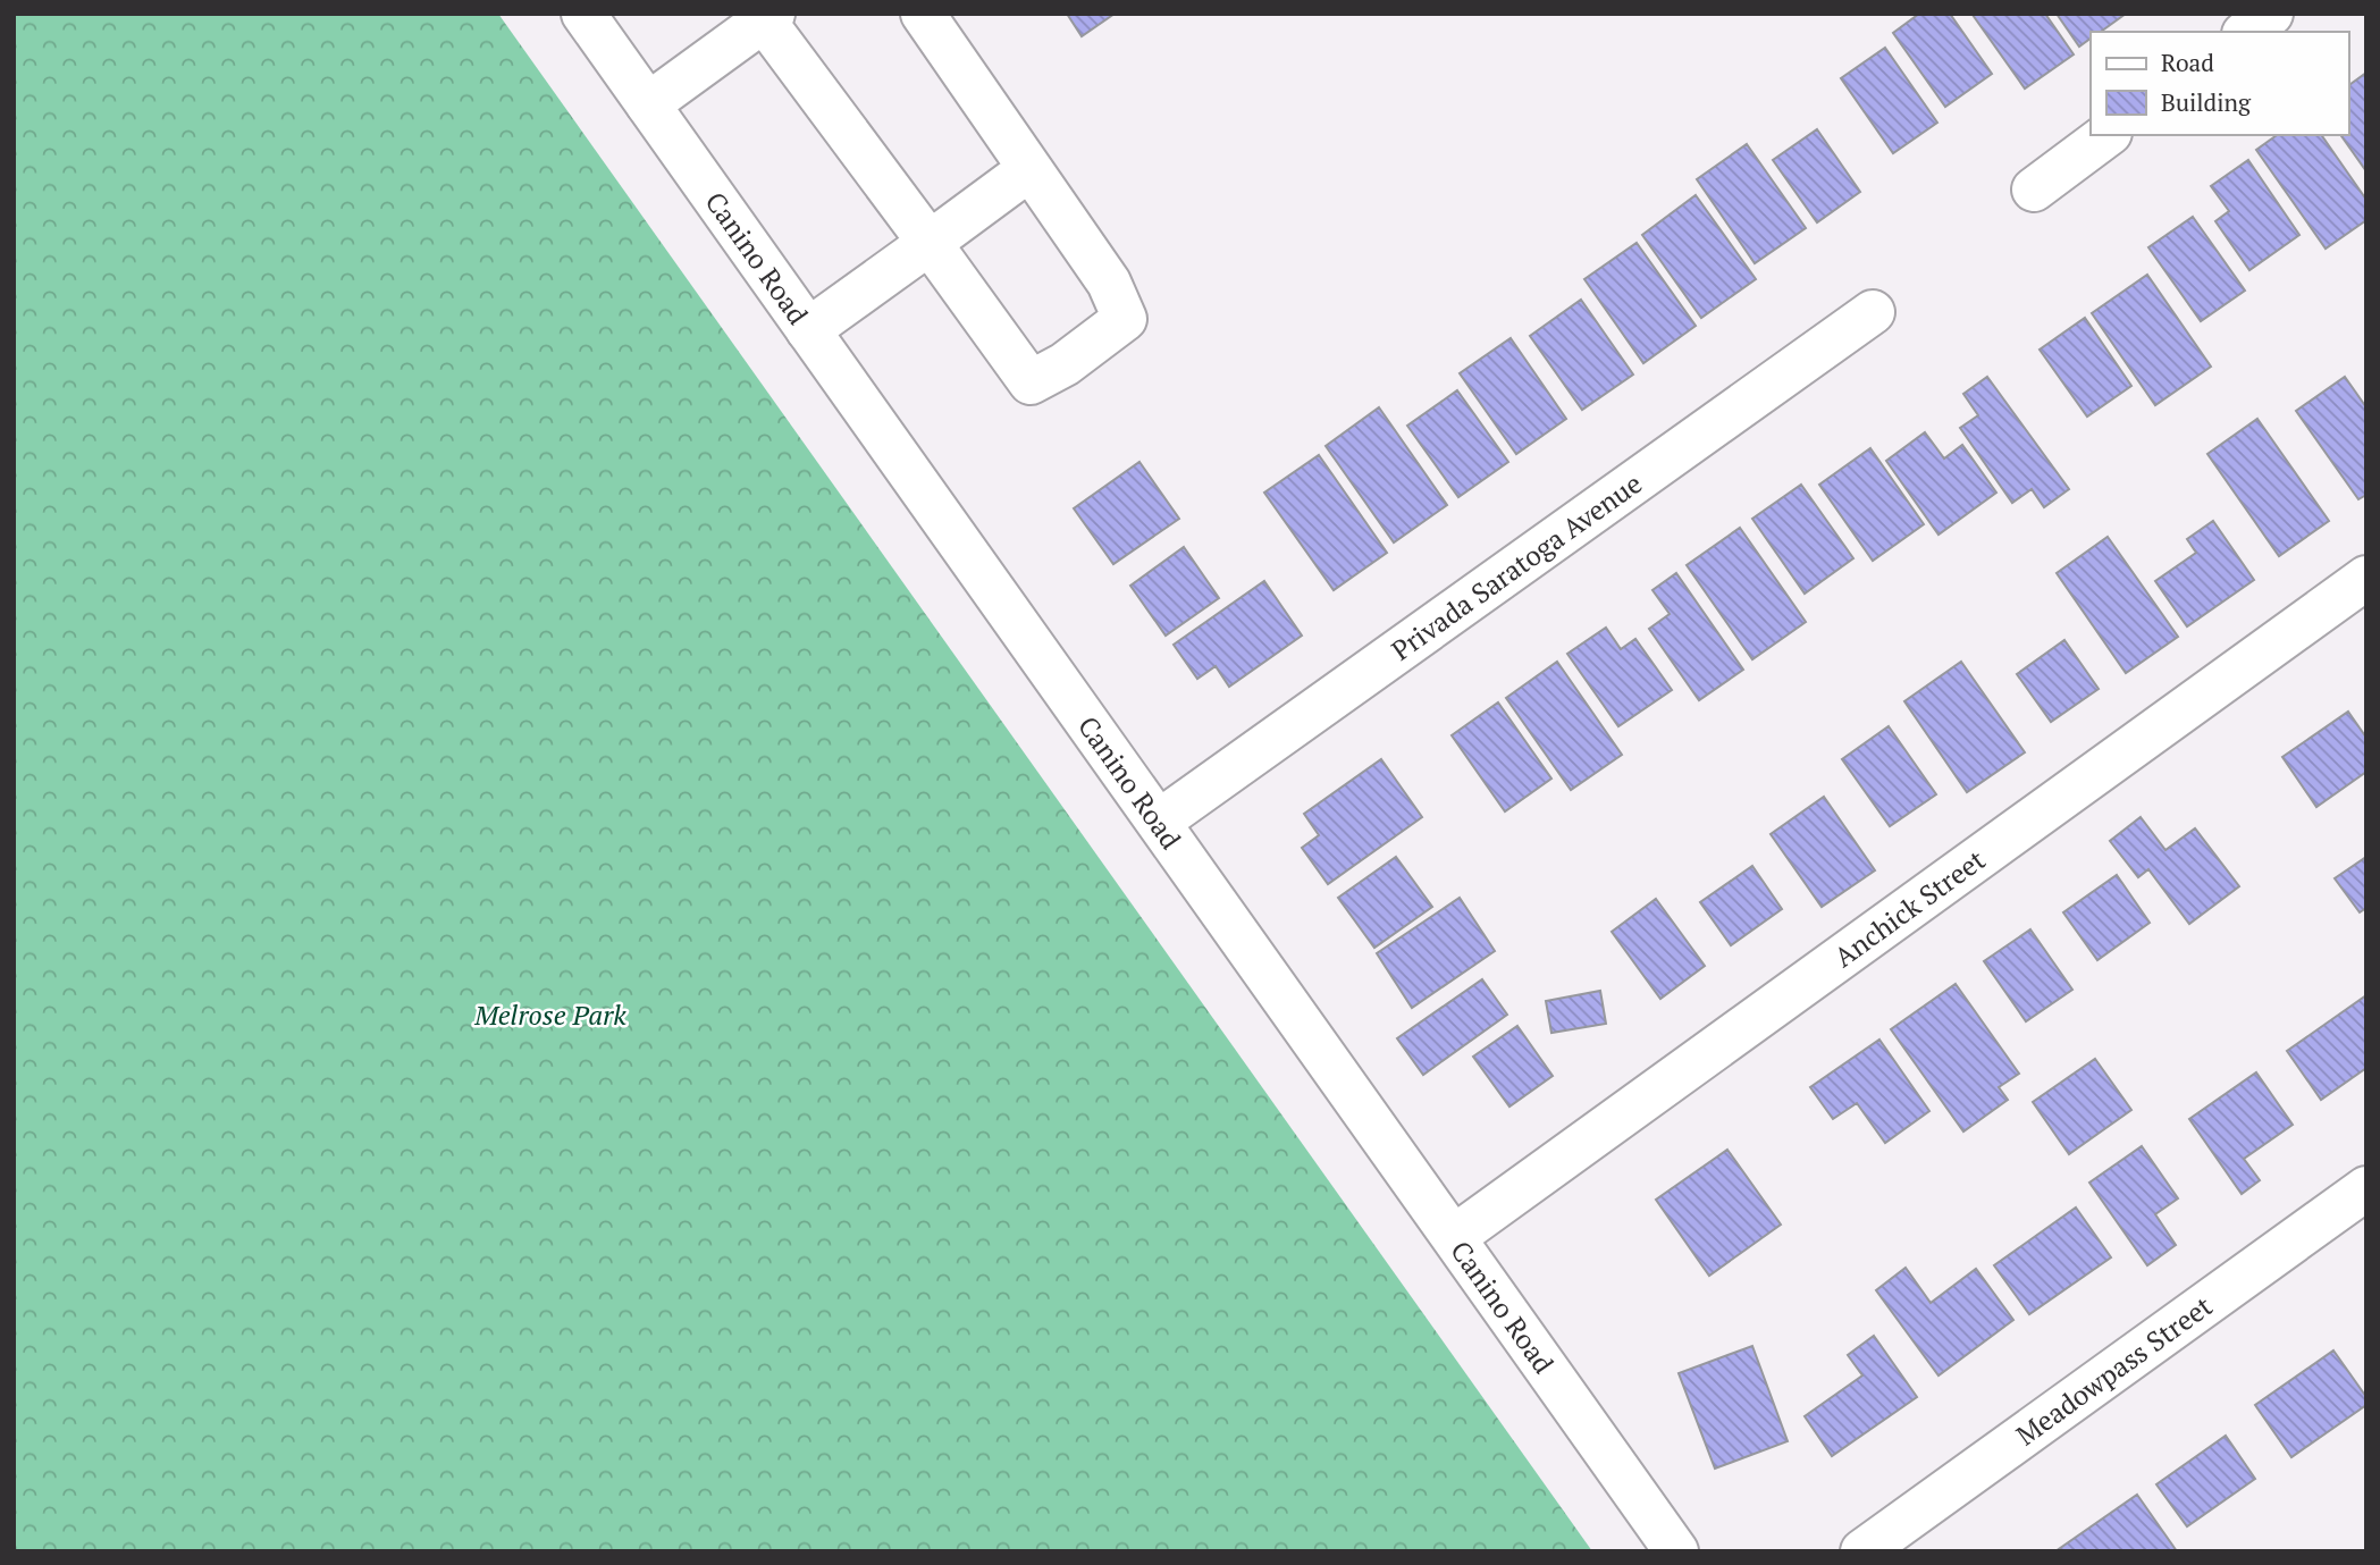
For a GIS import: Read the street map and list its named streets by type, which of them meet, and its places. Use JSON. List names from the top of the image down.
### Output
{
  "streets": {
    "street": [
      "Canino Road",
      "Privada Saratoga Avenue",
      "Anchick Street",
      "Meadowpass Street"
    ]
  },
  "crossings": [
    ["Canino Road", "Privada Saratoga Avenue"],
    ["Canino Road", "Anchick Street"]
  ],
  "parks": ["Melrose Park"],
  "legend": ["Road", "Building"]
}
